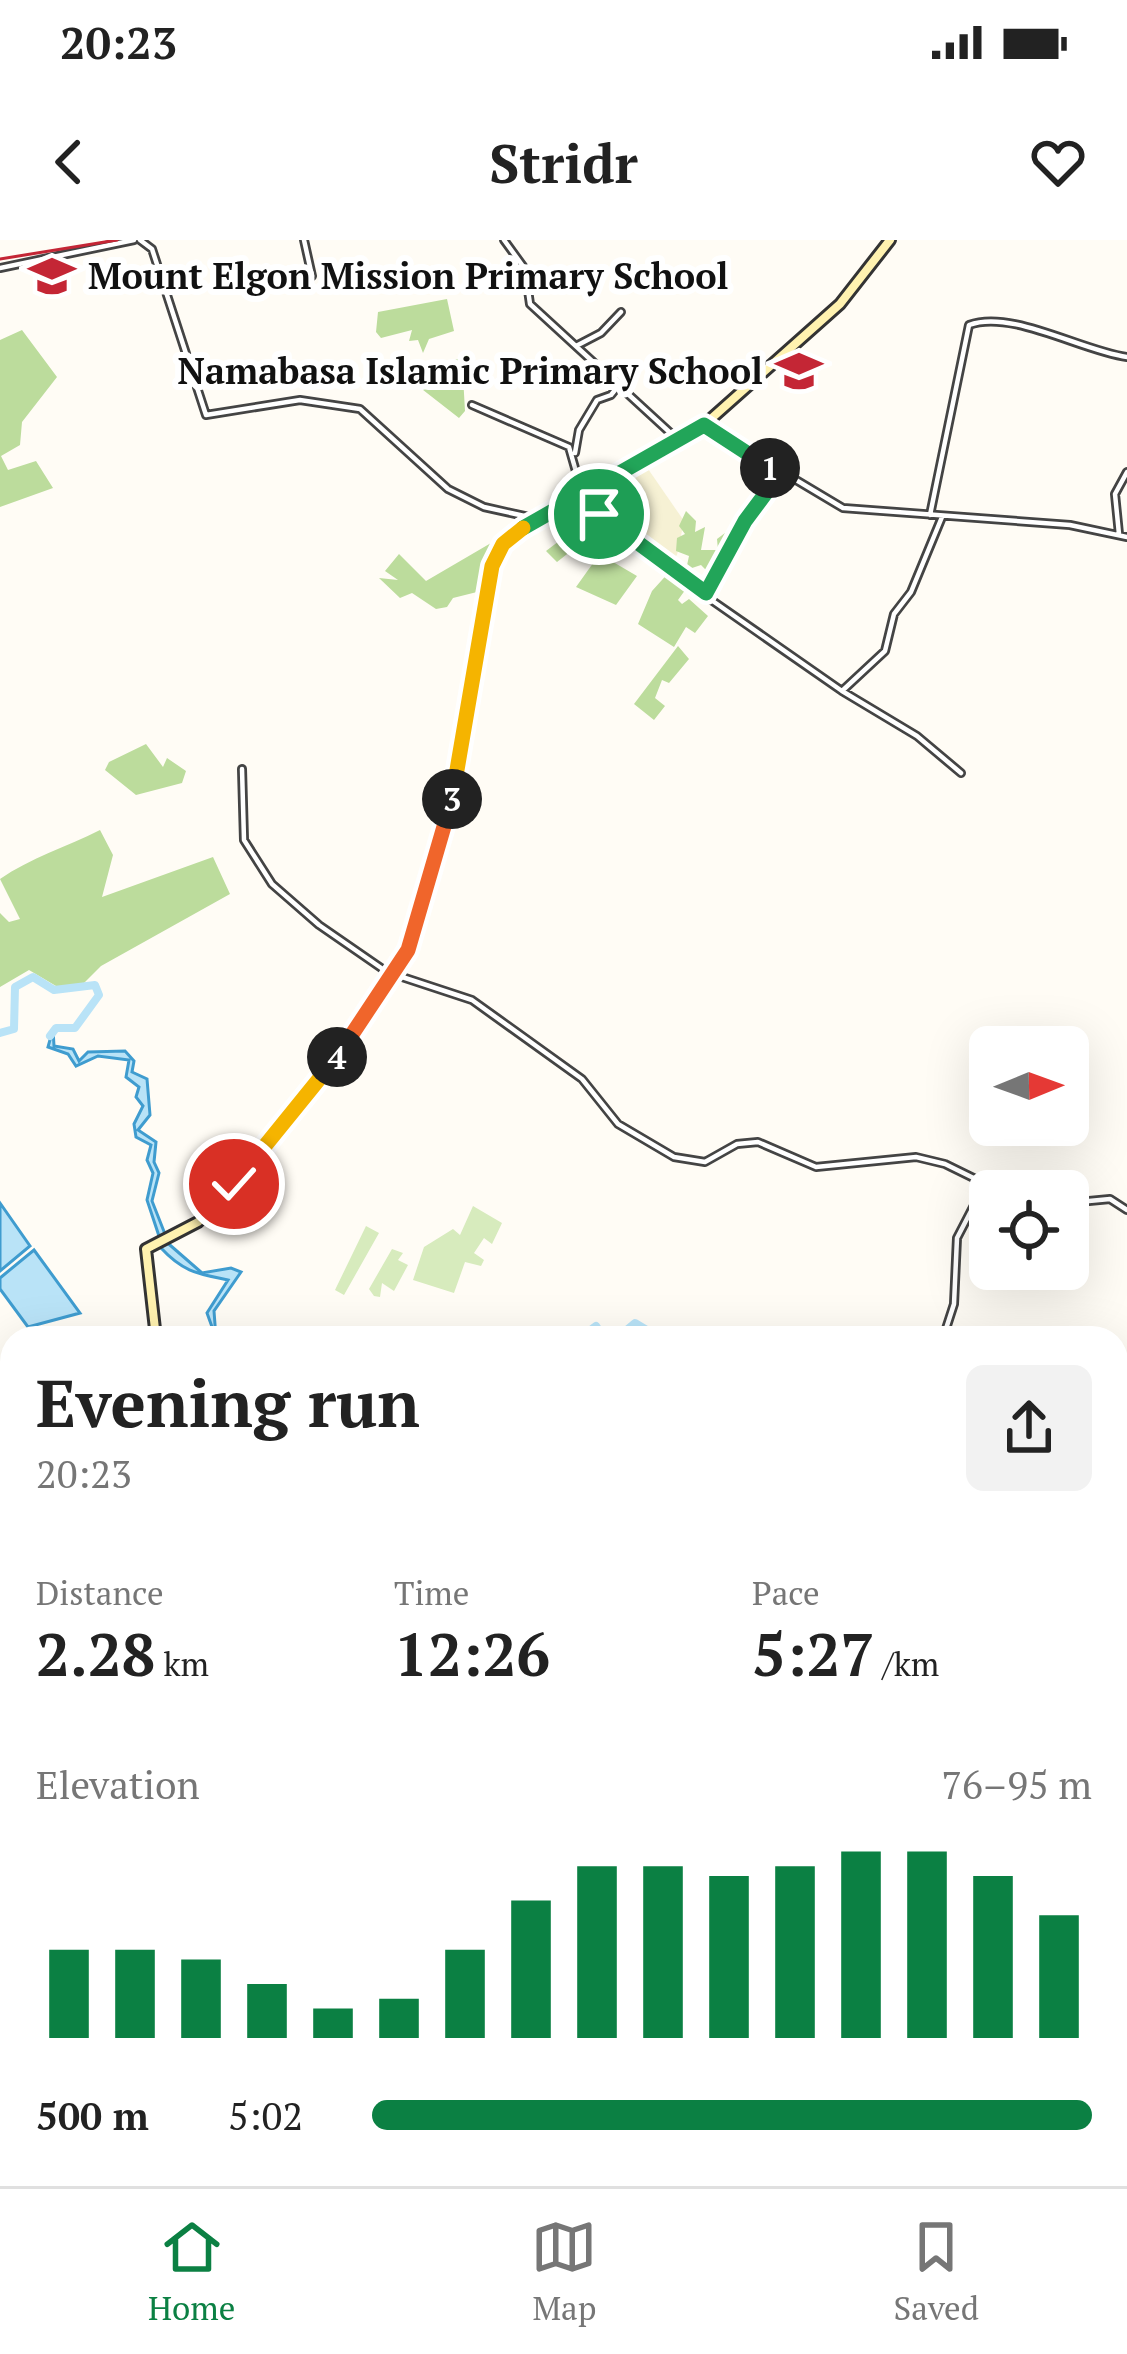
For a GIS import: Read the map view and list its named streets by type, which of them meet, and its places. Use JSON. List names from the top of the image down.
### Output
{
  "places": {
    "school or university": ["Mount Elgon Mission Primary School", "Namabasa Islamic Primary School"]
  },
  "north": "right",
  "page": {
    "status": "20:23",
    "header": "Stridr",
    "pins": ["1", "3", "4"],
    "heading": ["Evening run", "20:23"],
    "stats": [
      ["Distance", "2.28 km"],
      ["Time", "12:26"],
      ["Pace", "5:27 /km"]
    ],
    "chart": ["Elevation", "76–95 m"],
    "list": [
      {
        "name": "500 m",
        "note": "5:02"
      }
    ],
    "tabs": ["Home", "Map", "Saved"]
  }
}
